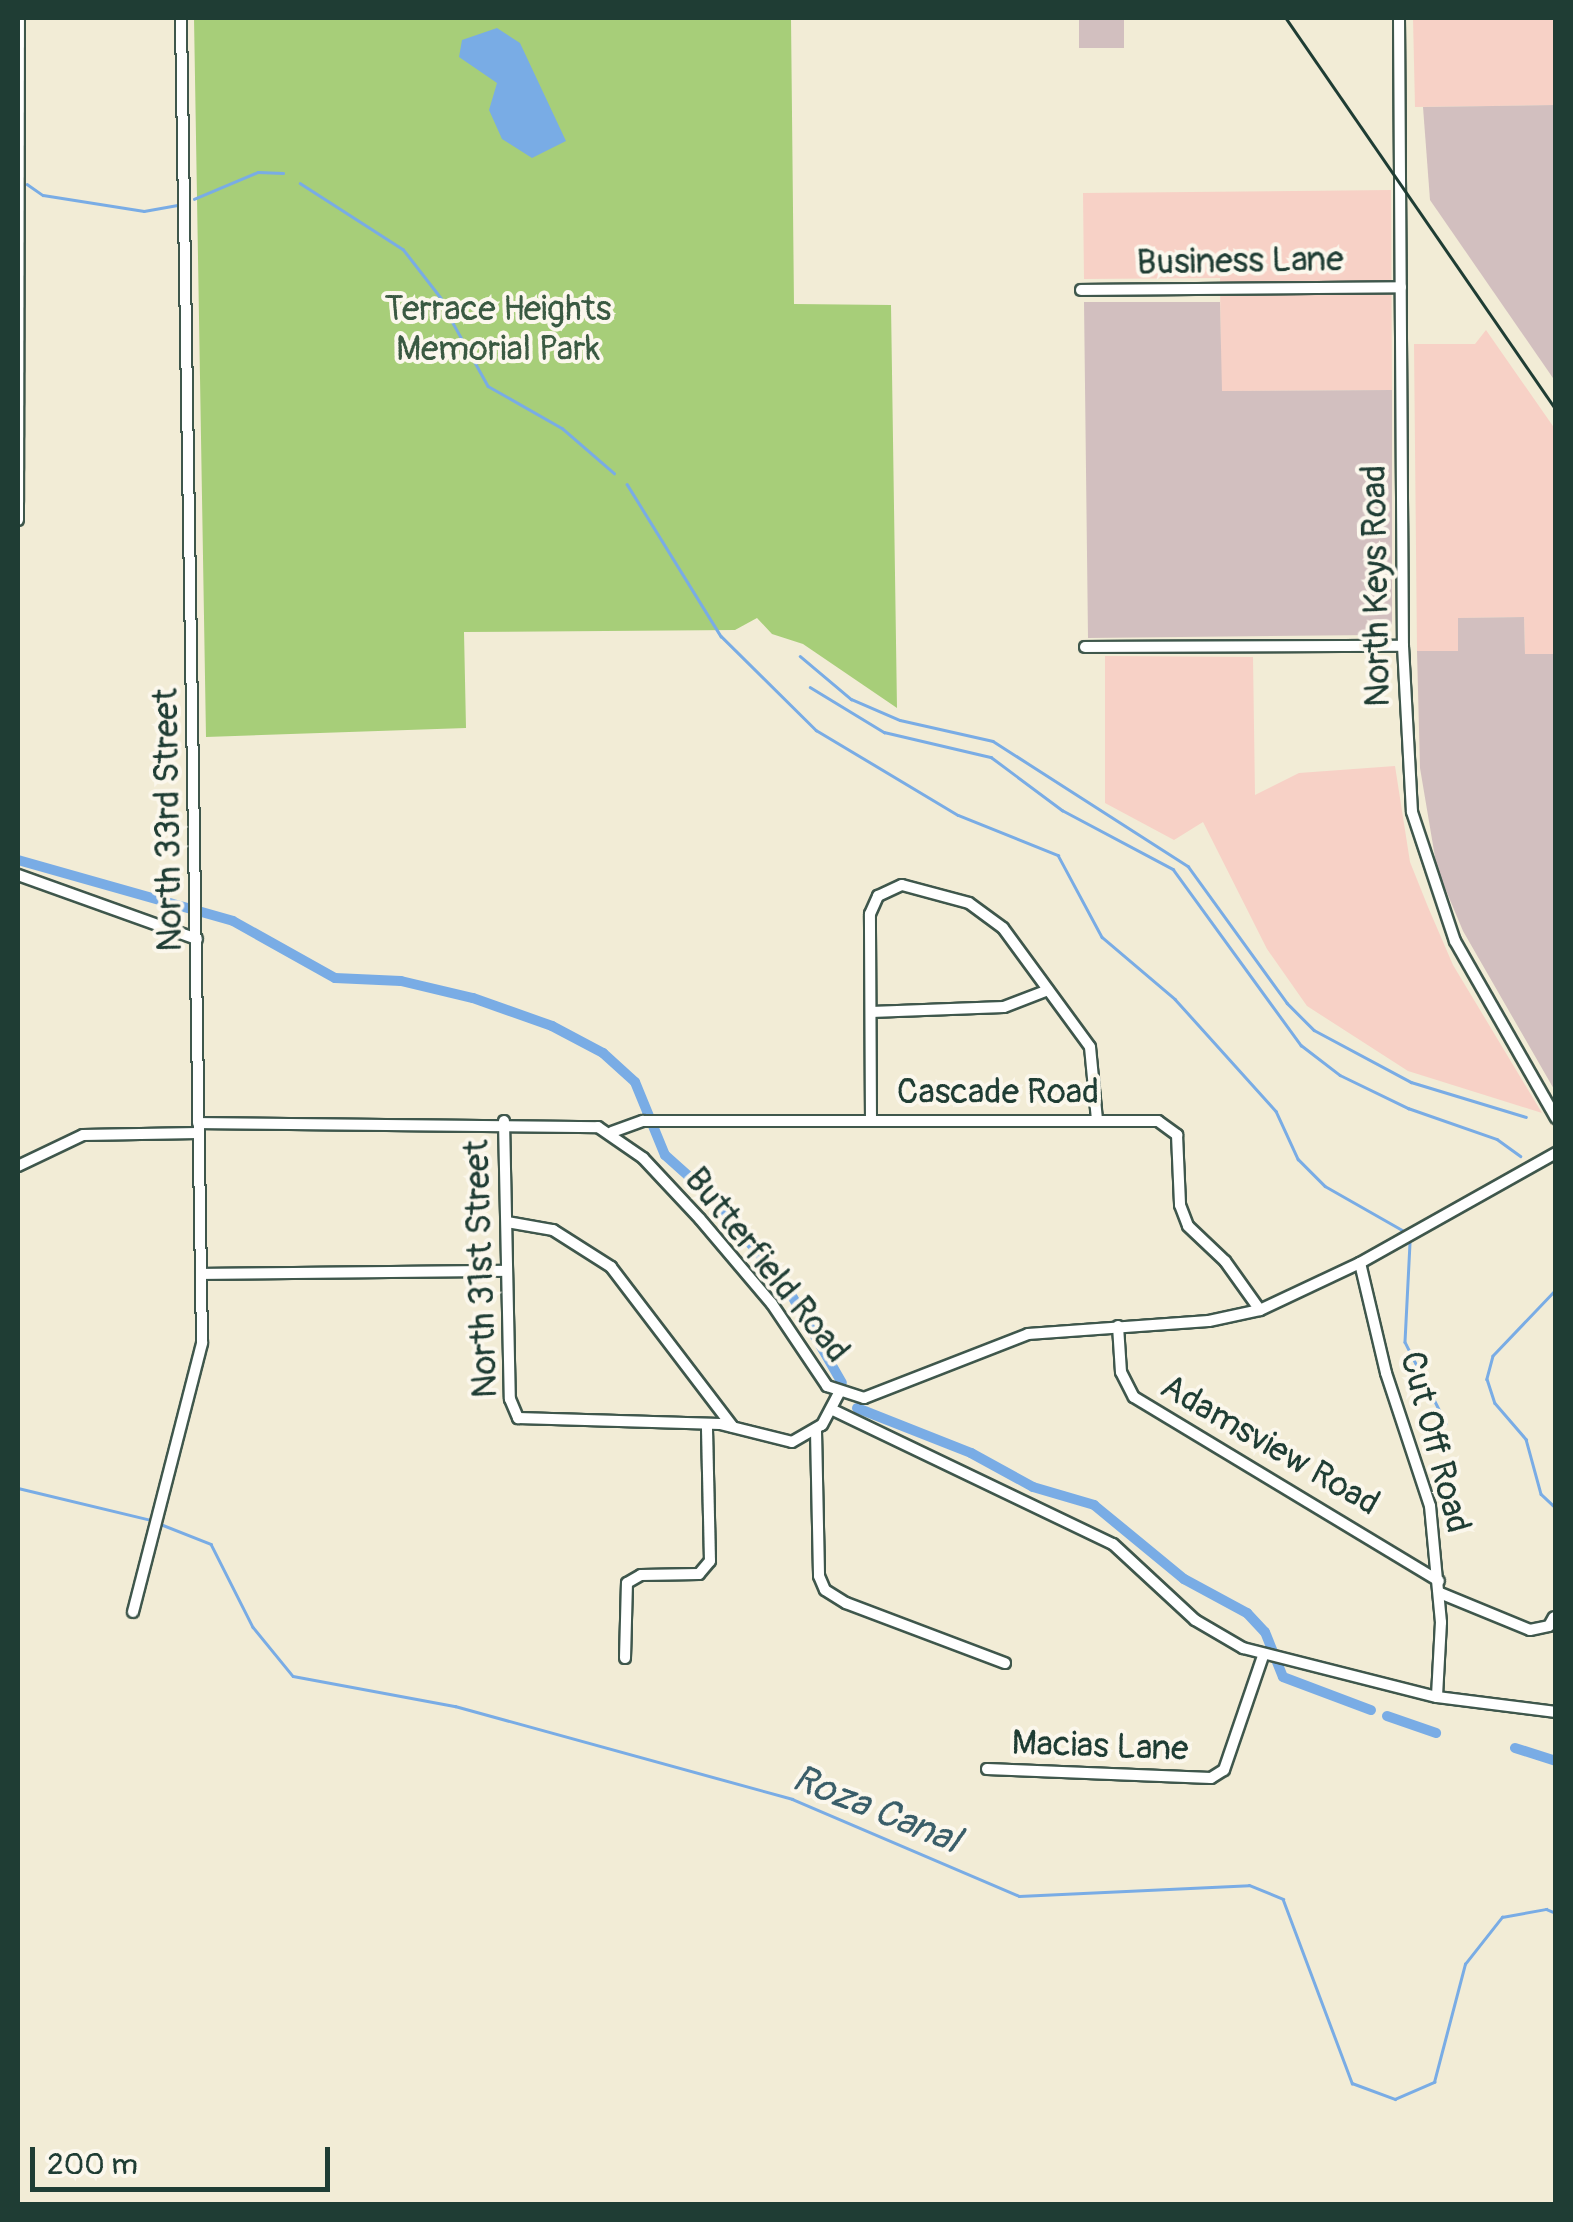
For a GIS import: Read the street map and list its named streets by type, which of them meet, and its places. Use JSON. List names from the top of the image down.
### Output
{
  "streets": {
    "street": [
      "Business Lane",
      "North Keys Road",
      "North 33rd Street",
      "Cascade Road",
      "Butterfield Road",
      "North 31st Street",
      "Cut Off Road",
      "Adamsview Road",
      "Macias Lane"
    ]
  },
  "crossings": [
    ["Business Lane", "North Keys Road"],
    ["Cascade Road", "Butterfield Road"],
    ["Butterfield Road", "Cut Off Road"],
    ["Butterfield Road", "Adamsview Road"],
    ["Cut Off Road", "Adamsview Road"]
  ],
  "water": ["Roza Canal"],
  "parks": ["Terrace Heights Memorial Park"],
  "scale_bar": "200 m"
}
